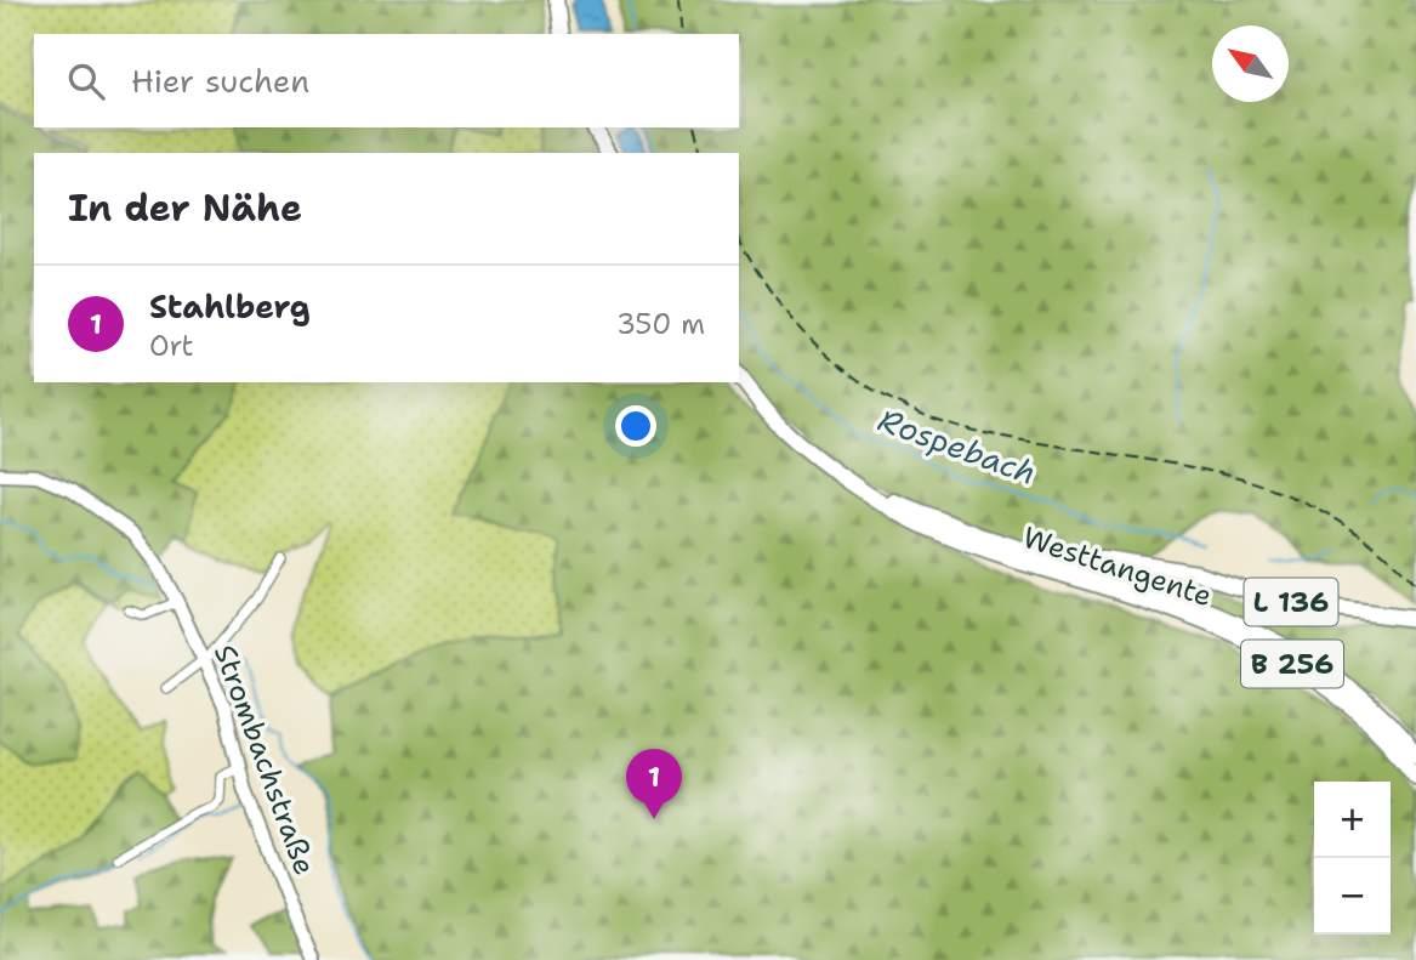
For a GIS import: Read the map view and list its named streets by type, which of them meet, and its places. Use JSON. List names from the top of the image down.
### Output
{
  "streets": {
    "main road": [
      "Westtangente",
      "L 136",
      "B 256",
      "Strombachstraße"
    ]
  },
  "crossings": [
    ["Westtangente", "L 136"]
  ],
  "water": ["Rospebach"],
  "north": "top left",
  "page": {
    "search": "Hier suchen",
    "heading": "In der Nähe",
    "list": [
      {
        "mark": "1",
        "name": "Stahlberg",
        "note": "Ort",
        "value": "350 m"
      }
    ],
    "pins": "1",
    "map_buttons": ["+", "−"]
  }
}
